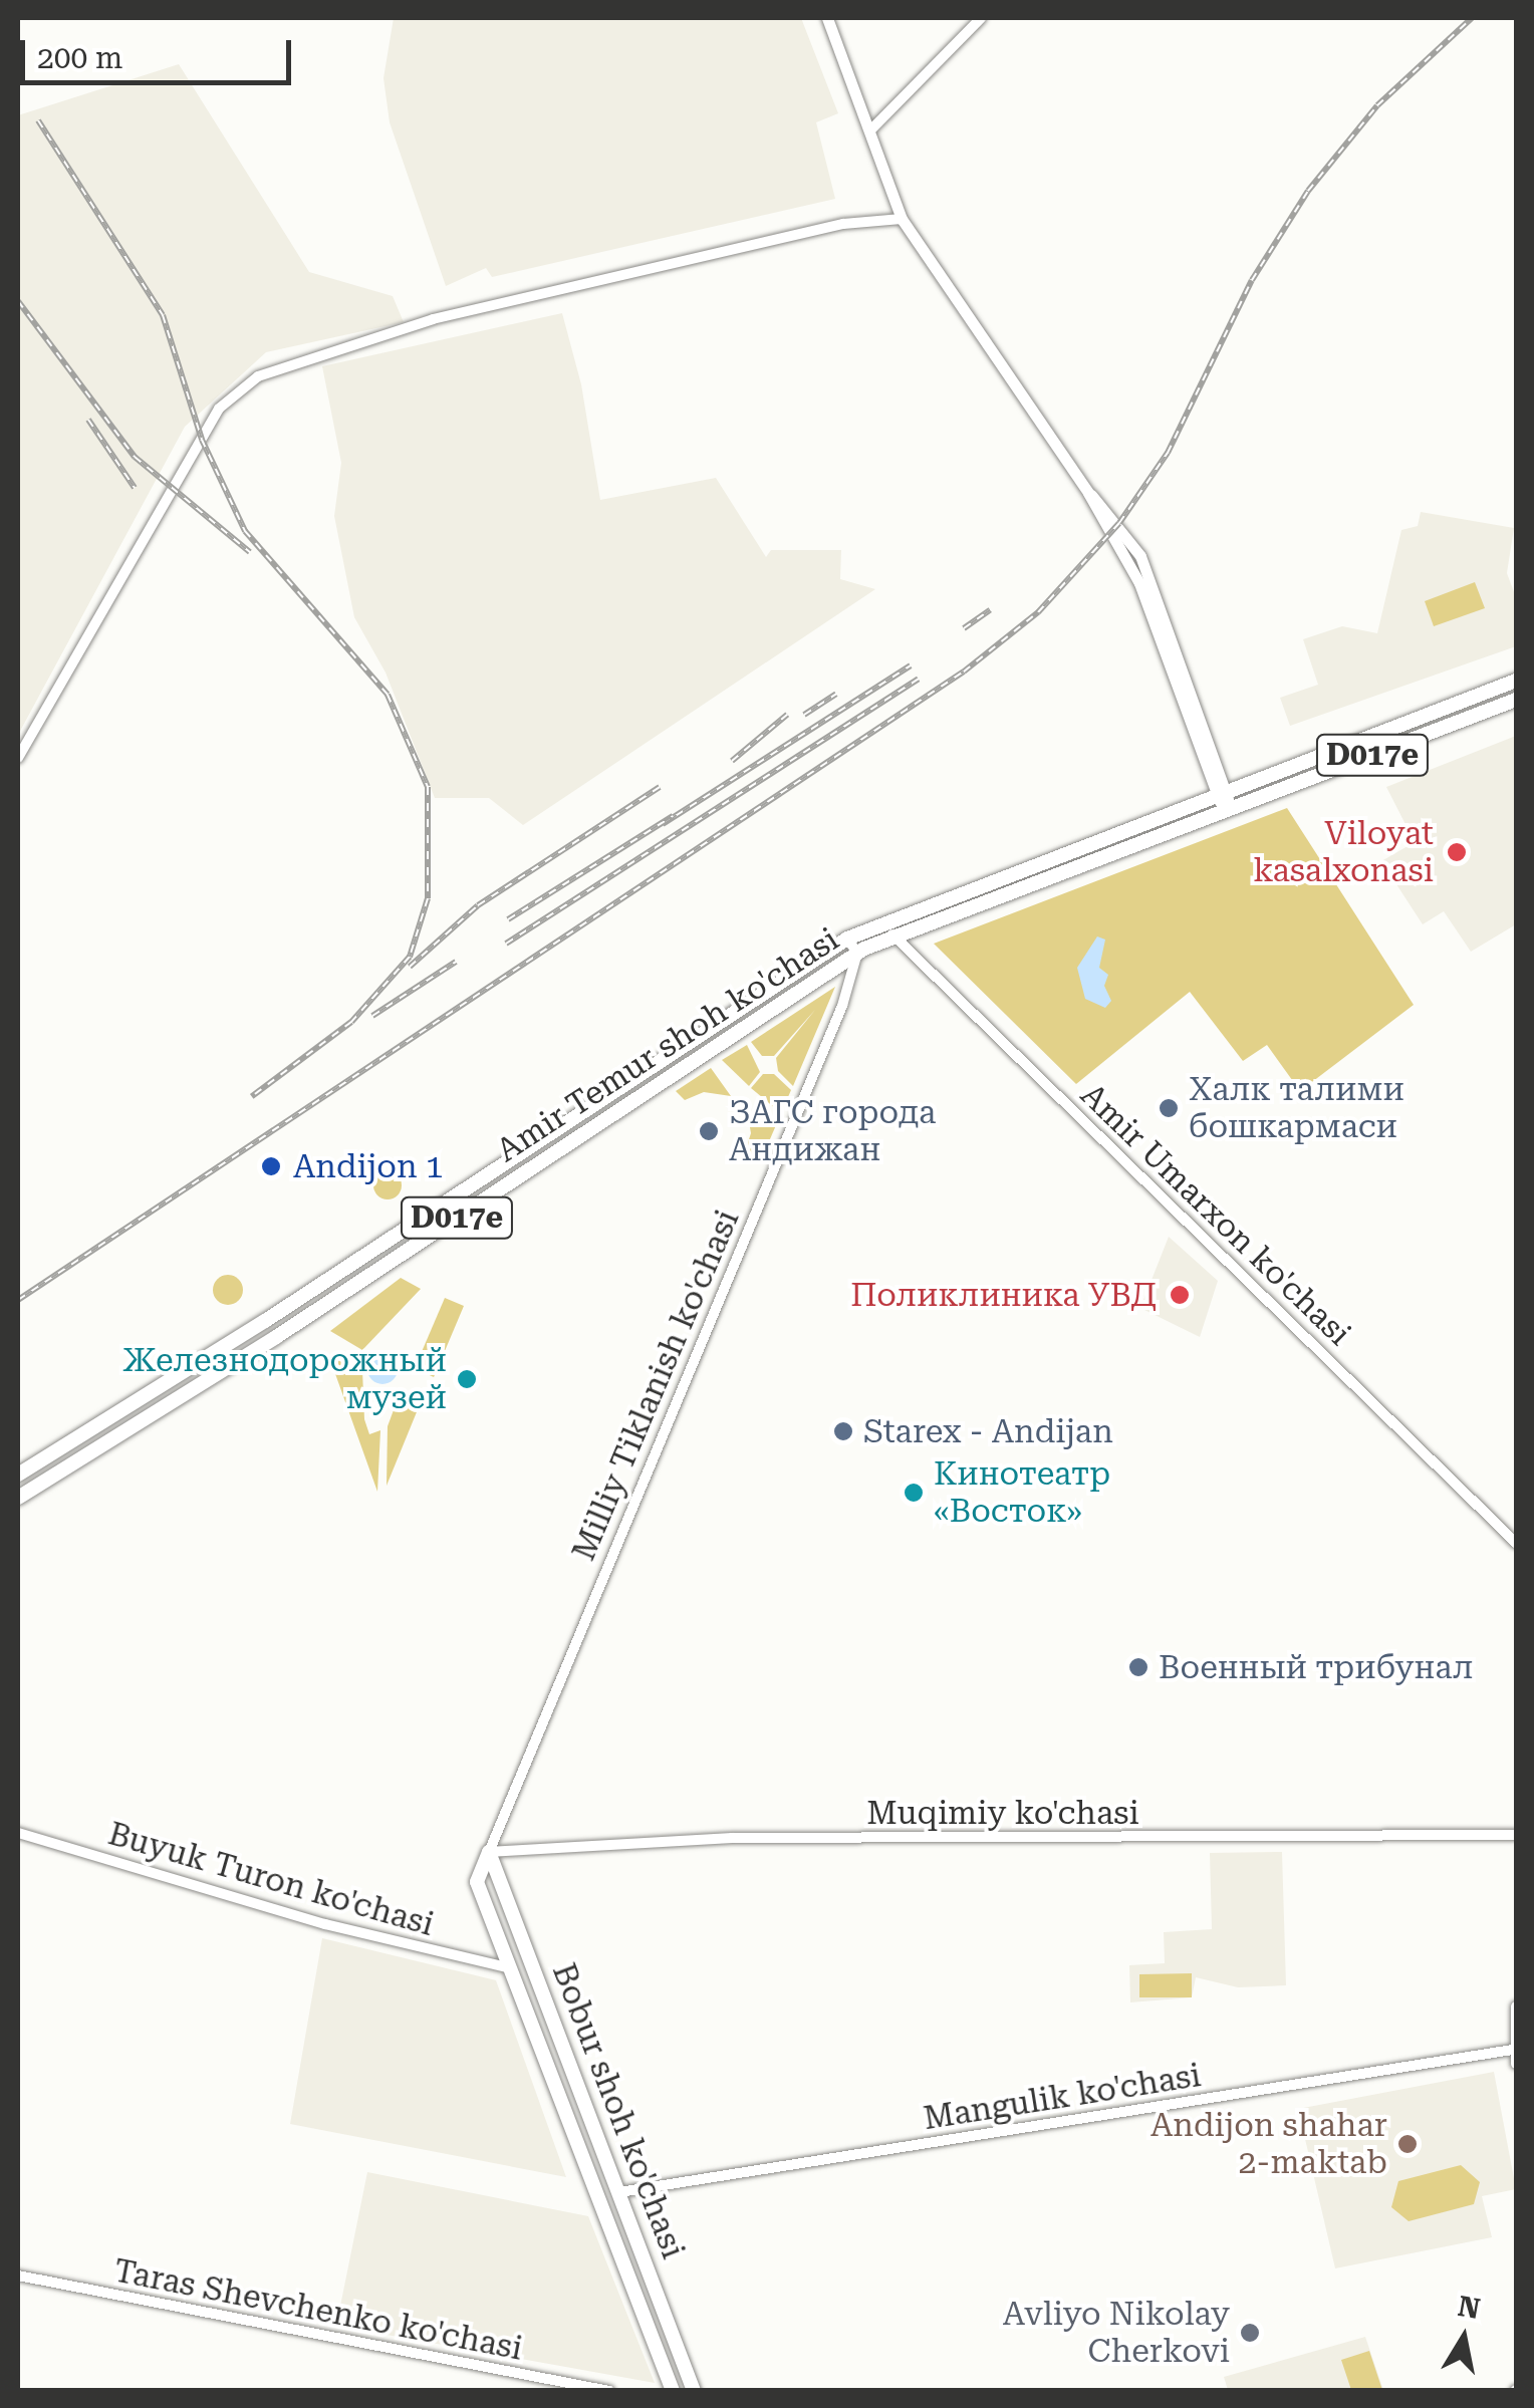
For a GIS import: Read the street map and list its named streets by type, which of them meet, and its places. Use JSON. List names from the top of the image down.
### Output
{
  "streets": {
    "main road": ["D017e", "Amir Temur shoh ko'chasi", "Bobur shoh ko'chasi"],
    "street": [
      "Amir Umarxon ko'chasi",
      "Milliy Tiklanish ko'chasi",
      "Muqimiy ko'chasi",
      "Buyuk Turon ko'chasi",
      "Mangulik ko'chasi",
      "Taras Shevchenko ko'chasi"
    ]
  },
  "crossings": [
    ["D017e", "Amir Temur shoh ko'chasi"],
    ["D017e", "Amir Umarxon ko'chasi"],
    ["Amir Temur shoh ko'chasi", "Amir Umarxon ko'chasi"],
    ["Amir Temur shoh ko'chasi", "Milliy Tiklanish ko'chasi"],
    ["Milliy Tiklanish ko'chasi", "Muqimiy ko'chasi"],
    ["Milliy Tiklanish ko'chasi", "Bobur shoh ko'chasi"],
    ["Muqimiy ko'chasi", "Bobur shoh ko'chasi"],
    ["Buyuk Turon ko'chasi", "Bobur shoh ko'chasi"],
    ["Mangulik ko'chasi", "Bobur shoh ko'chasi"]
  ],
  "places": [
    "Viloyat kasalxonasi",
    "Халк талими бошкармаси",
    "ЗАГС города Андижан",
    "Andijon 1",
    "Поликлиника УВД",
    "Железнодорожный музей",
    "Starex - Andijan",
    "Кинотеатр «Восток»",
    "Военный трибунал",
    "Andijon shahar 2-maktab",
    "Avliyo Nikolay Cherkovi"
  ],
  "scale_bar": "200 m",
  "north": "top"
}
